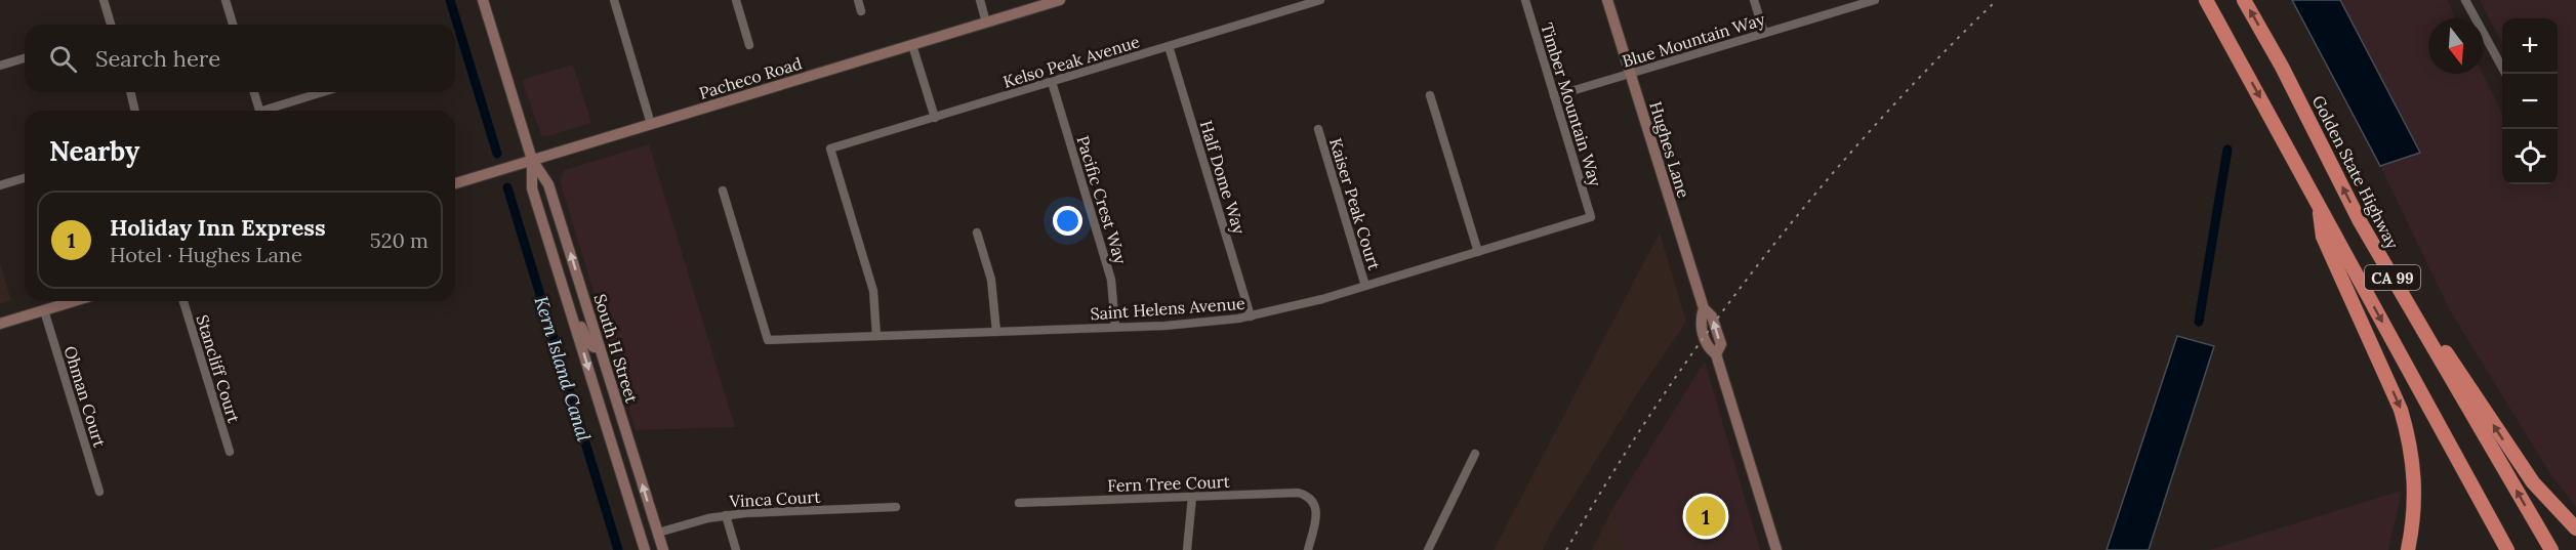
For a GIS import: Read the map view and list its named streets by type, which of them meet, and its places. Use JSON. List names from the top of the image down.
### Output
{
  "streets": {
    "highway": ["Golden State Highway", "CA 99"],
    "street": [
      "Blue Mountain Way",
      "Kelso Peak Avenue",
      "Pacheco Road",
      "Timber Mountain Way",
      "Hughes Lane",
      "Half Dome Way",
      "Pacific Crest Way",
      "Kaiser Peak Court",
      "Saint Helens Avenue",
      "South H Street",
      "Stancliff Court",
      "Ohman Court",
      "Fern Tree Court",
      "Vinca Court"
    ]
  },
  "crossings": [
    ["Blue Mountain Way", "Timber Mountain Way"],
    ["Blue Mountain Way", "Hughes Lane"],
    ["Kelso Peak Avenue", "Half Dome Way"],
    ["Kelso Peak Avenue", "Pacific Crest Way"],
    ["Kelso Peak Avenue", "Saint Helens Avenue"],
    ["Pacheco Road", "South H Street"],
    ["Timber Mountain Way", "Saint Helens Avenue"],
    ["Half Dome Way", "Saint Helens Avenue"],
    ["Pacific Crest Way", "Saint Helens Avenue"],
    ["Kaiser Peak Court", "Saint Helens Avenue"],
    ["South H Street", "Vinca Court"]
  ],
  "water": ["Kern Island Canal"],
  "north": "bottom",
  "page": {
    "map_buttons": ["+", "−"],
    "search": "Search here",
    "heading": "Nearby",
    "list": [
      {
        "mark": "1",
        "name": "Holiday Inn Express",
        "note": "Hotel · Hughes Lane",
        "value": "520 m"
      }
    ],
    "pins": "1"
  }
}
